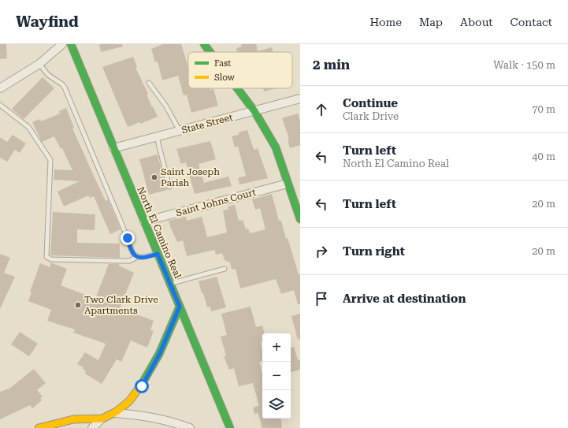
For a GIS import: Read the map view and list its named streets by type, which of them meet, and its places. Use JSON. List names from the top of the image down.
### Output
{
  "streets": {
    "main road": ["North El Camino Real"],
    "street": ["State Street", "Saint Johns Court"]
  },
  "crossings": [
    ["State Street", "North El Camino Real"],
    ["Saint Johns Court", "North El Camino Real"]
  ],
  "places": ["Saint Joseph Parish", "Two Clark Drive Apartments"],
  "legend": ["Fast", "Slow"],
  "page": {
    "header": "Wayfind",
    "nav": [
      "Home",
      "Map",
      "About",
      "Contact"
    ],
    "heading": ["2 min", "Walk · 150 m"],
    "list": [
      ["Continue", "Clark Drive", "70 m"],
      ["Turn left", "North El Camino Real", "40 m"],
      ["Turn left", "20 m"],
      ["Turn right", "20 m"],
      "Arrive at destination"
    ],
    "map_buttons": ["+", "−"]
  }
}
